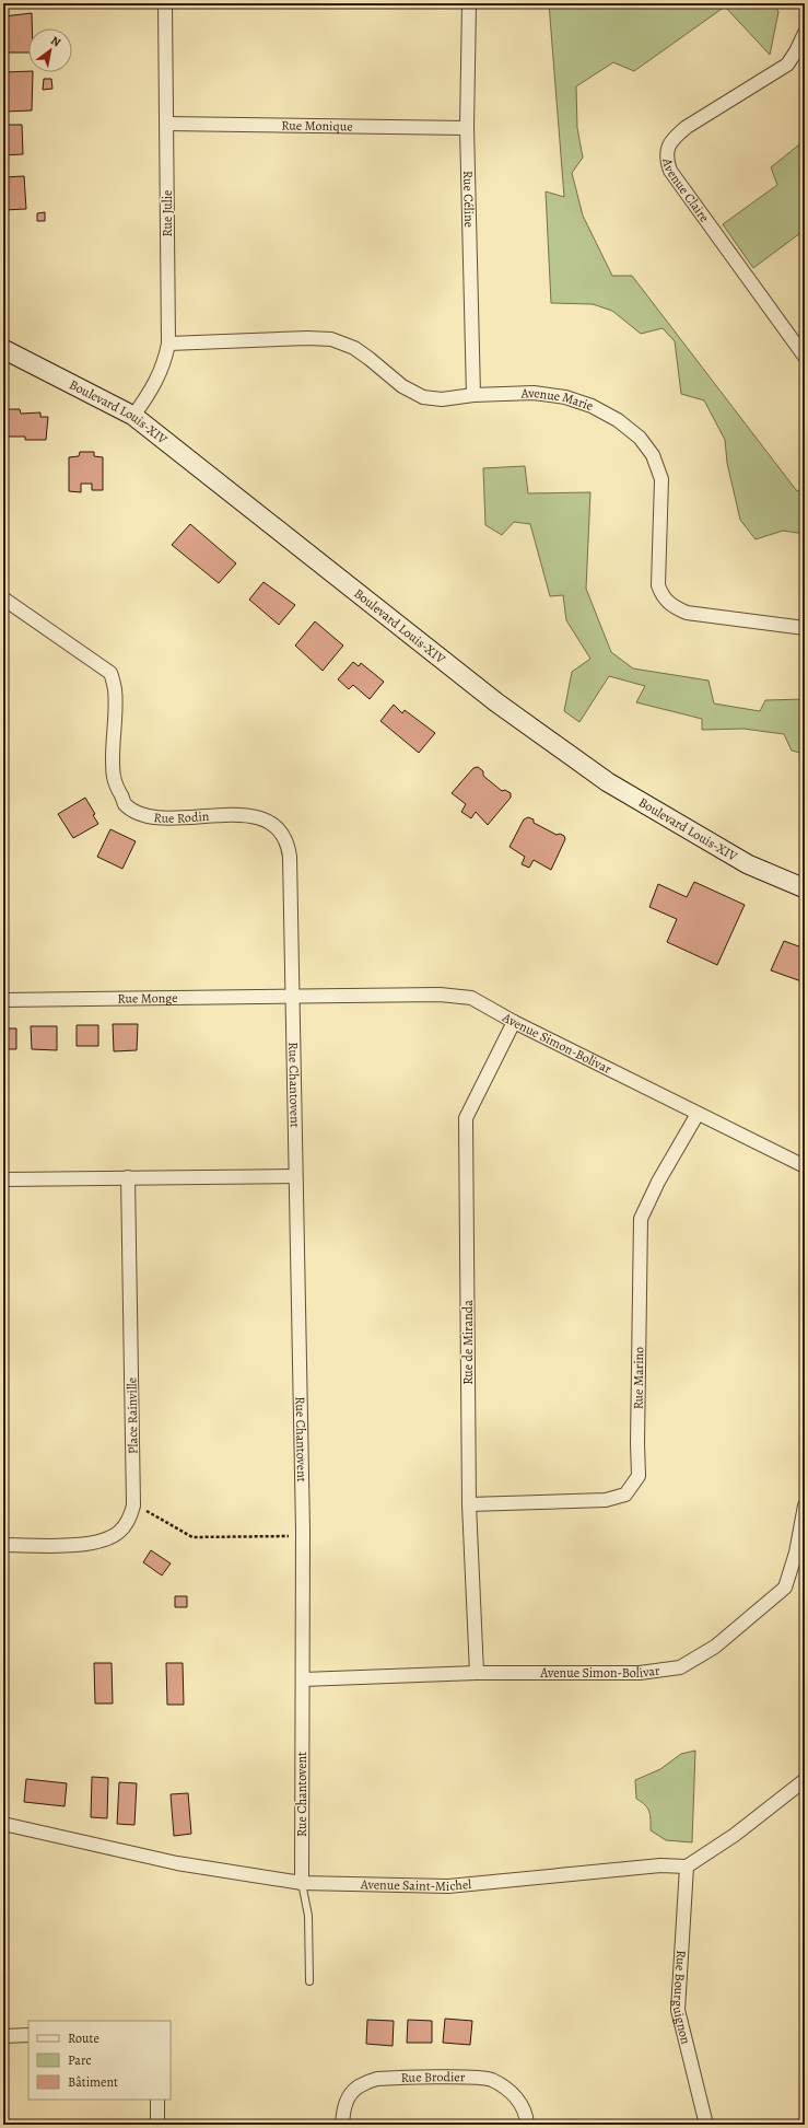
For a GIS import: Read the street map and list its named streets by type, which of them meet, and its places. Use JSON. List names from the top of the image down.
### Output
{
  "streets": {
    "main road": ["Boulevard Louis-XIV"],
    "street": [
      "Rue Monique",
      "Avenue Claire",
      "Rue Céline",
      "Rue Julie",
      "Avenue Marie",
      "Rue Rodin",
      "Rue Monge",
      "Avenue Simon-Bolivar",
      "Rue Chantovent",
      "Rue de Miranda",
      "Rue Marino",
      "Place Rainville",
      "Avenue Saint-Michel",
      "Rue Bourguignon",
      "Rue Brodier"
    ]
  },
  "crossings": [
    ["Rue Monique", "Rue Céline"],
    ["Rue Monique", "Rue Julie"],
    ["Rue Céline", "Avenue Marie"],
    ["Rue Julie", "Avenue Marie"],
    ["Rue Julie", "Boulevard Louis-XIV"],
    ["Rue Rodin", "Rue Monge"],
    ["Rue Rodin", "Avenue Simon-Bolivar"],
    ["Rue Rodin", "Rue Chantovent"],
    ["Rue Monge", "Avenue Simon-Bolivar"],
    ["Rue Monge", "Rue Chantovent"],
    ["Avenue Simon-Bolivar", "Rue Chantovent"],
    ["Avenue Simon-Bolivar", "Rue de Miranda"],
    ["Avenue Simon-Bolivar", "Rue Marino"],
    ["Rue Chantovent", "Avenue Saint-Michel"],
    ["Rue de Miranda", "Rue Marino"],
    ["Avenue Saint-Michel", "Rue Bourguignon"]
  ],
  "legend": ["Route", "Parc", "Bâtiment"],
  "north": "top right"
}
